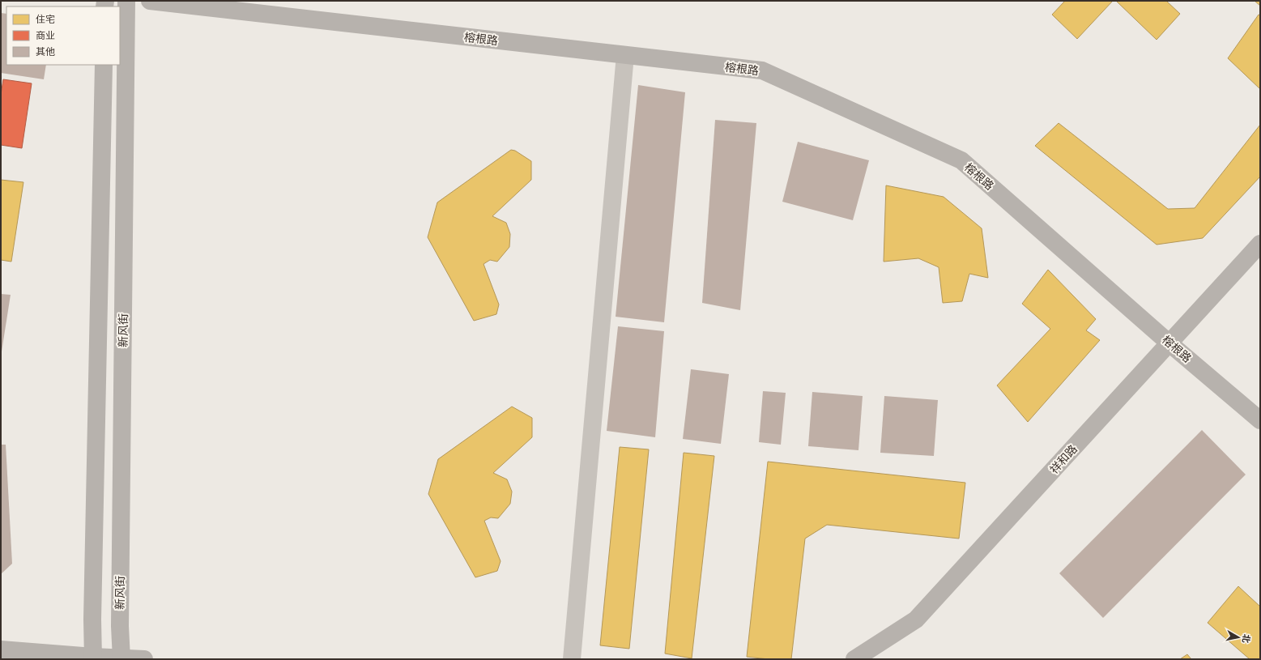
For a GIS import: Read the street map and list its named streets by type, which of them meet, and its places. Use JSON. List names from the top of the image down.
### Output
{
  "streets": {
    "street": ["榕根路", "新风街", "祥和路"]
  },
  "crossings": [
    ["榕根路", "祥和路"]
  ],
  "legend": ["住宅", "商业", "其他"],
  "north": "right"
}
